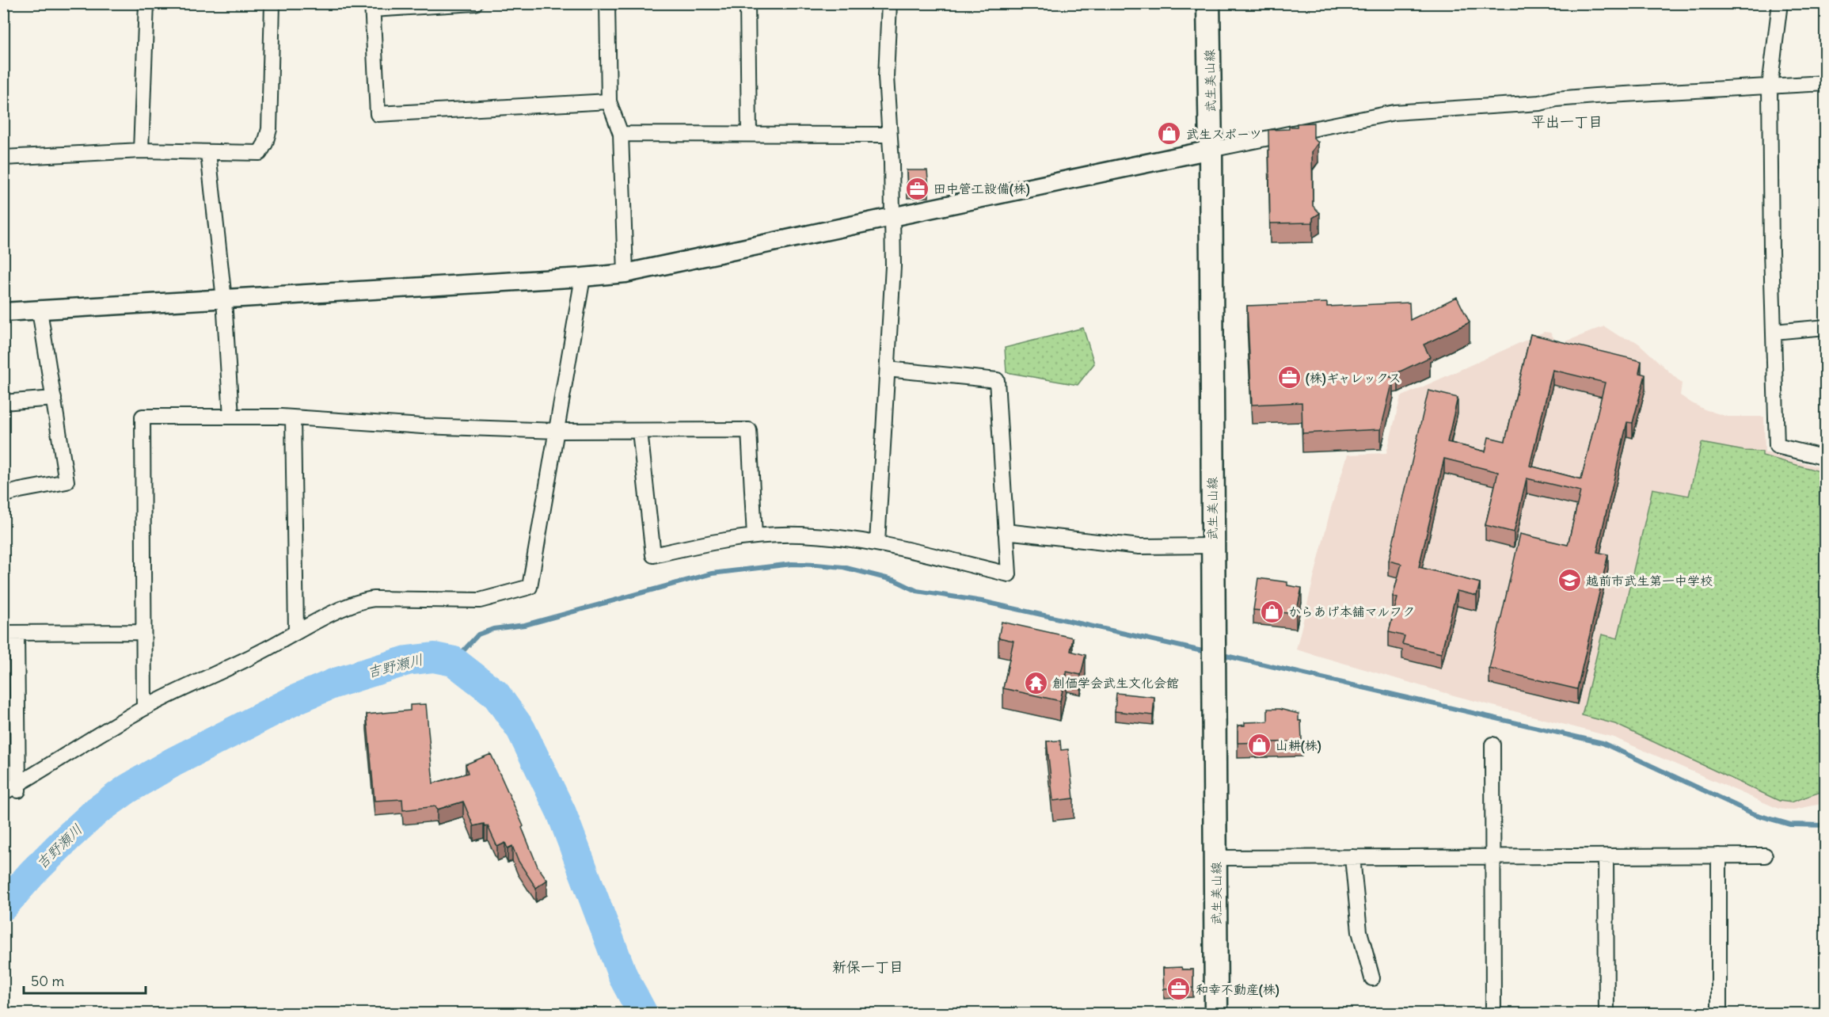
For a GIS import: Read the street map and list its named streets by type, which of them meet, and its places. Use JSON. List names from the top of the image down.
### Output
{
  "streets": {
    "main road": ["武生美山線"]
  },
  "districts": ["平出一丁目", "新保一丁目"],
  "water": ["吉野瀬川"],
  "places": {
    "shop": ["武生スポーツ", "からあげ本舗マルフク", "山耕(株)"],
    "office": ["田中管工設備(株)", "(株)ギャレックス", "和幸不動産(株)"],
    "school or university": ["越前市武生第一中学校"],
    "temple": ["創価学会武生文化会館"]
  },
  "scale_bar": "50 m"
}
